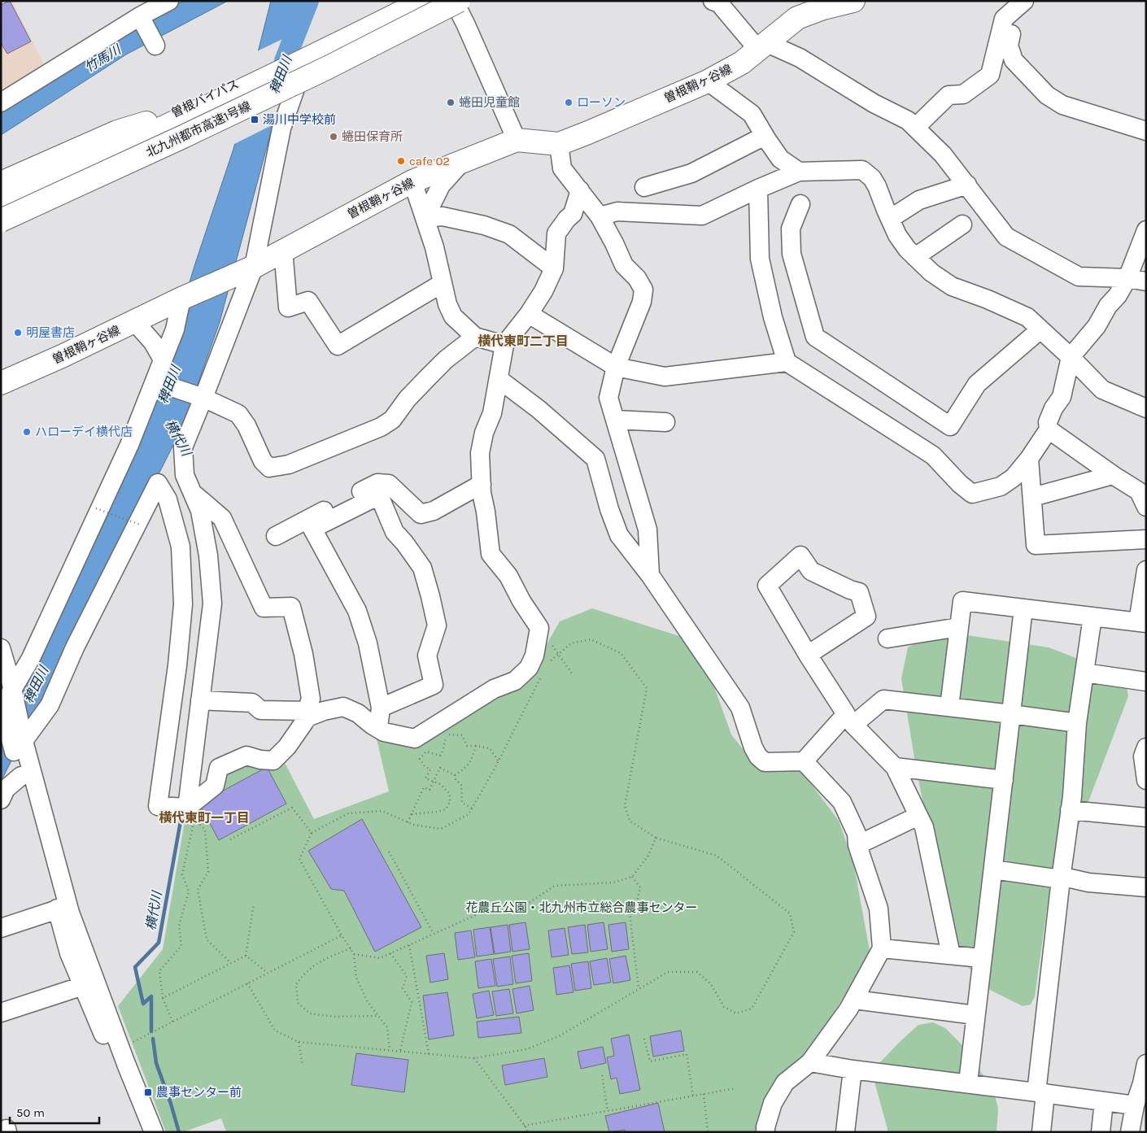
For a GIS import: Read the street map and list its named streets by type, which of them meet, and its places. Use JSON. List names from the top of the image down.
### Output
{
  "streets": {
    "main road": ["曽根鞘ヶ谷線", "曽根バイパス", "北九州都市高速1号線"]
  },
  "districts": ["横代東町二丁目", "横代東町一丁目"],
  "water": ["竹馬川", "稗田川", "横代川"],
  "parks": ["花農丘公園・北九州市立総合農事センター"],
  "places": {
    "other": [
      "蜷田児童館",
      "ローソン",
      "蜷田保育所",
      "cafe 02",
      "明屋書店",
      "ハローデイ横代店"
    ],
    "transit": ["湯川中学校前", "農事センター前"]
  },
  "scale_bar": "50 m"
}
